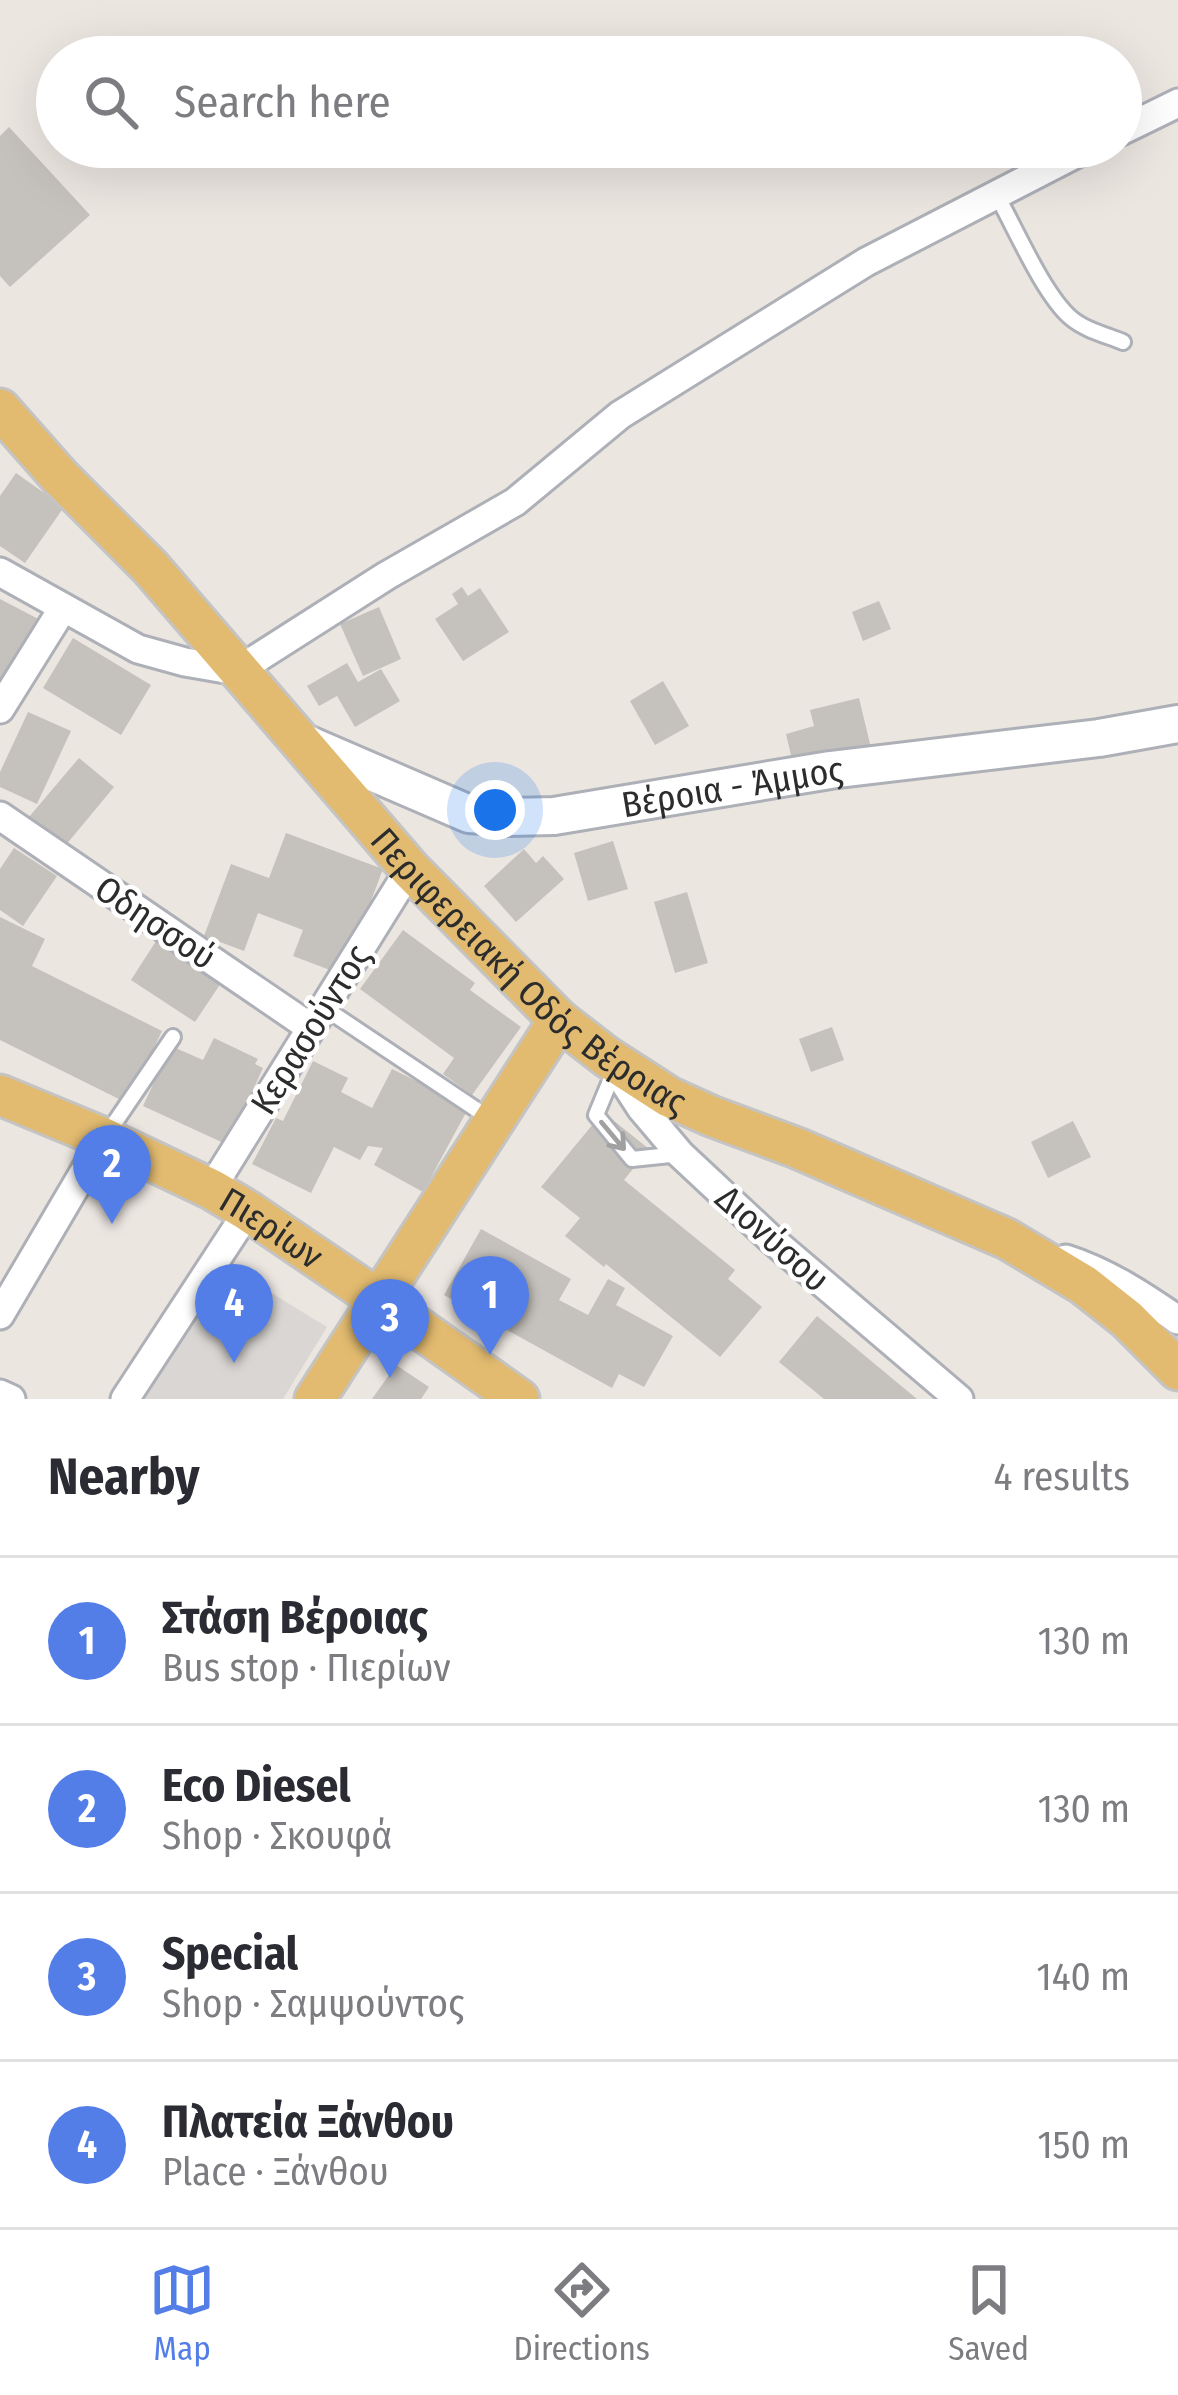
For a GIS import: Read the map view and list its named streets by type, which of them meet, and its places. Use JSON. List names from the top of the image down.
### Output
{
  "streets": {
    "main road": ["Περιφερειακή Οδός Βέροιας", "Πιερίων"],
    "street": [
      "Βέροια - Άμμος",
      "Οδησσού",
      "Κερασούντος",
      "Διονύσου"
    ]
  },
  "crossings": [
    ["Βέροια - Άμμος", "Περιφερειακή Οδός Βέροιας"],
    ["Οδησσού", "Κερασούντος"],
    ["Περιφερειακή Οδός Βέροιας", "Κερασούντος"],
    ["Περιφερειακή Οδός Βέροιας", "Διονύσου"],
    ["Κερασούντος", "Πιερίων"]
  ],
  "page": {
    "search": "Search here",
    "pins": [
      "2",
      "1",
      "4",
      "3"
    ],
    "heading": ["Nearby", "4 results"],
    "list": [
      {
        "mark": "1",
        "name": "Στάση Βέροιας",
        "note": "Bus stop · Πιερίων",
        "value": "130 m"
      },
      {
        "mark": "2",
        "name": "Eco Diesel",
        "note": "Shop · Σκουφά",
        "value": "130 m"
      },
      {
        "mark": "3",
        "name": "Special",
        "note": "Shop · Σαμψούντος",
        "value": "140 m"
      },
      {
        "mark": "4",
        "name": "Πλατεία Ξάνθου",
        "note": "Place · Ξάνθου",
        "value": "150 m"
      }
    ],
    "nav": ["Map", "Directions", "Saved"]
  }
}
